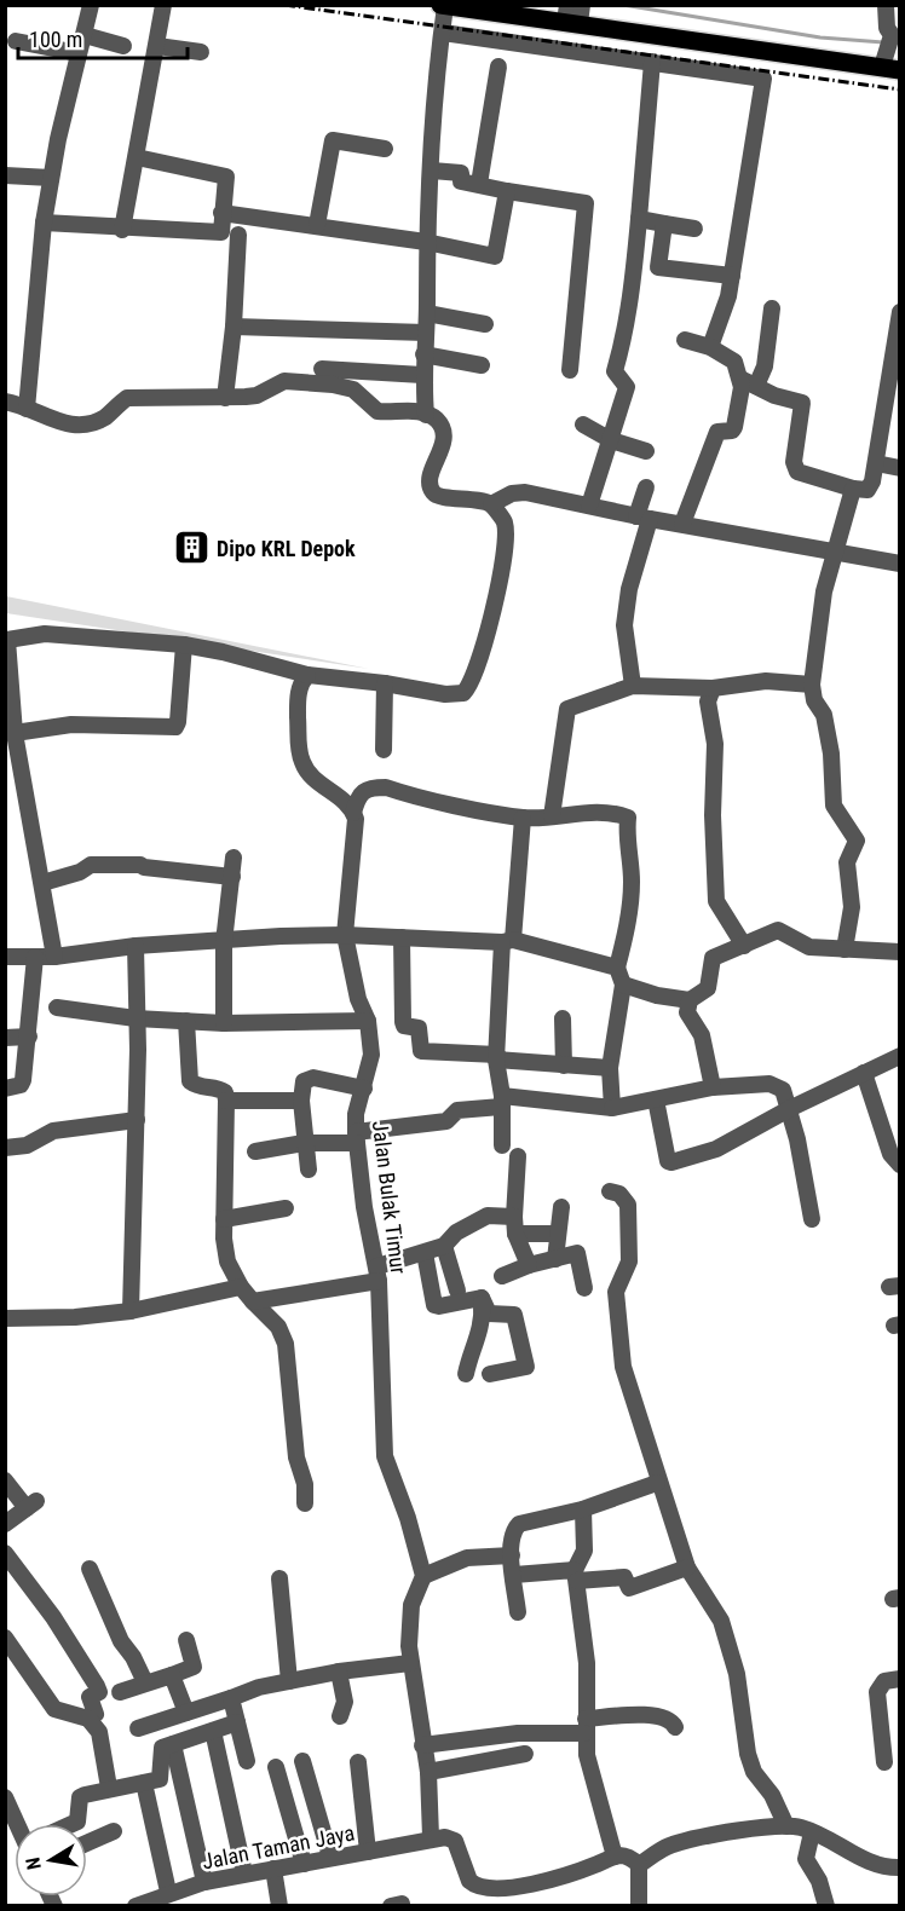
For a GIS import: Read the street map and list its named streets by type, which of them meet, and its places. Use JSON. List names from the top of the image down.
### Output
{
  "streets": {
    "street": ["Jalan Bulak Timur", "Jalan Taman Jaya"]
  },
  "places": {
    "building": ["Dipo KRL Depok"]
  },
  "scale_bar": "100 m",
  "north": "left"
}
